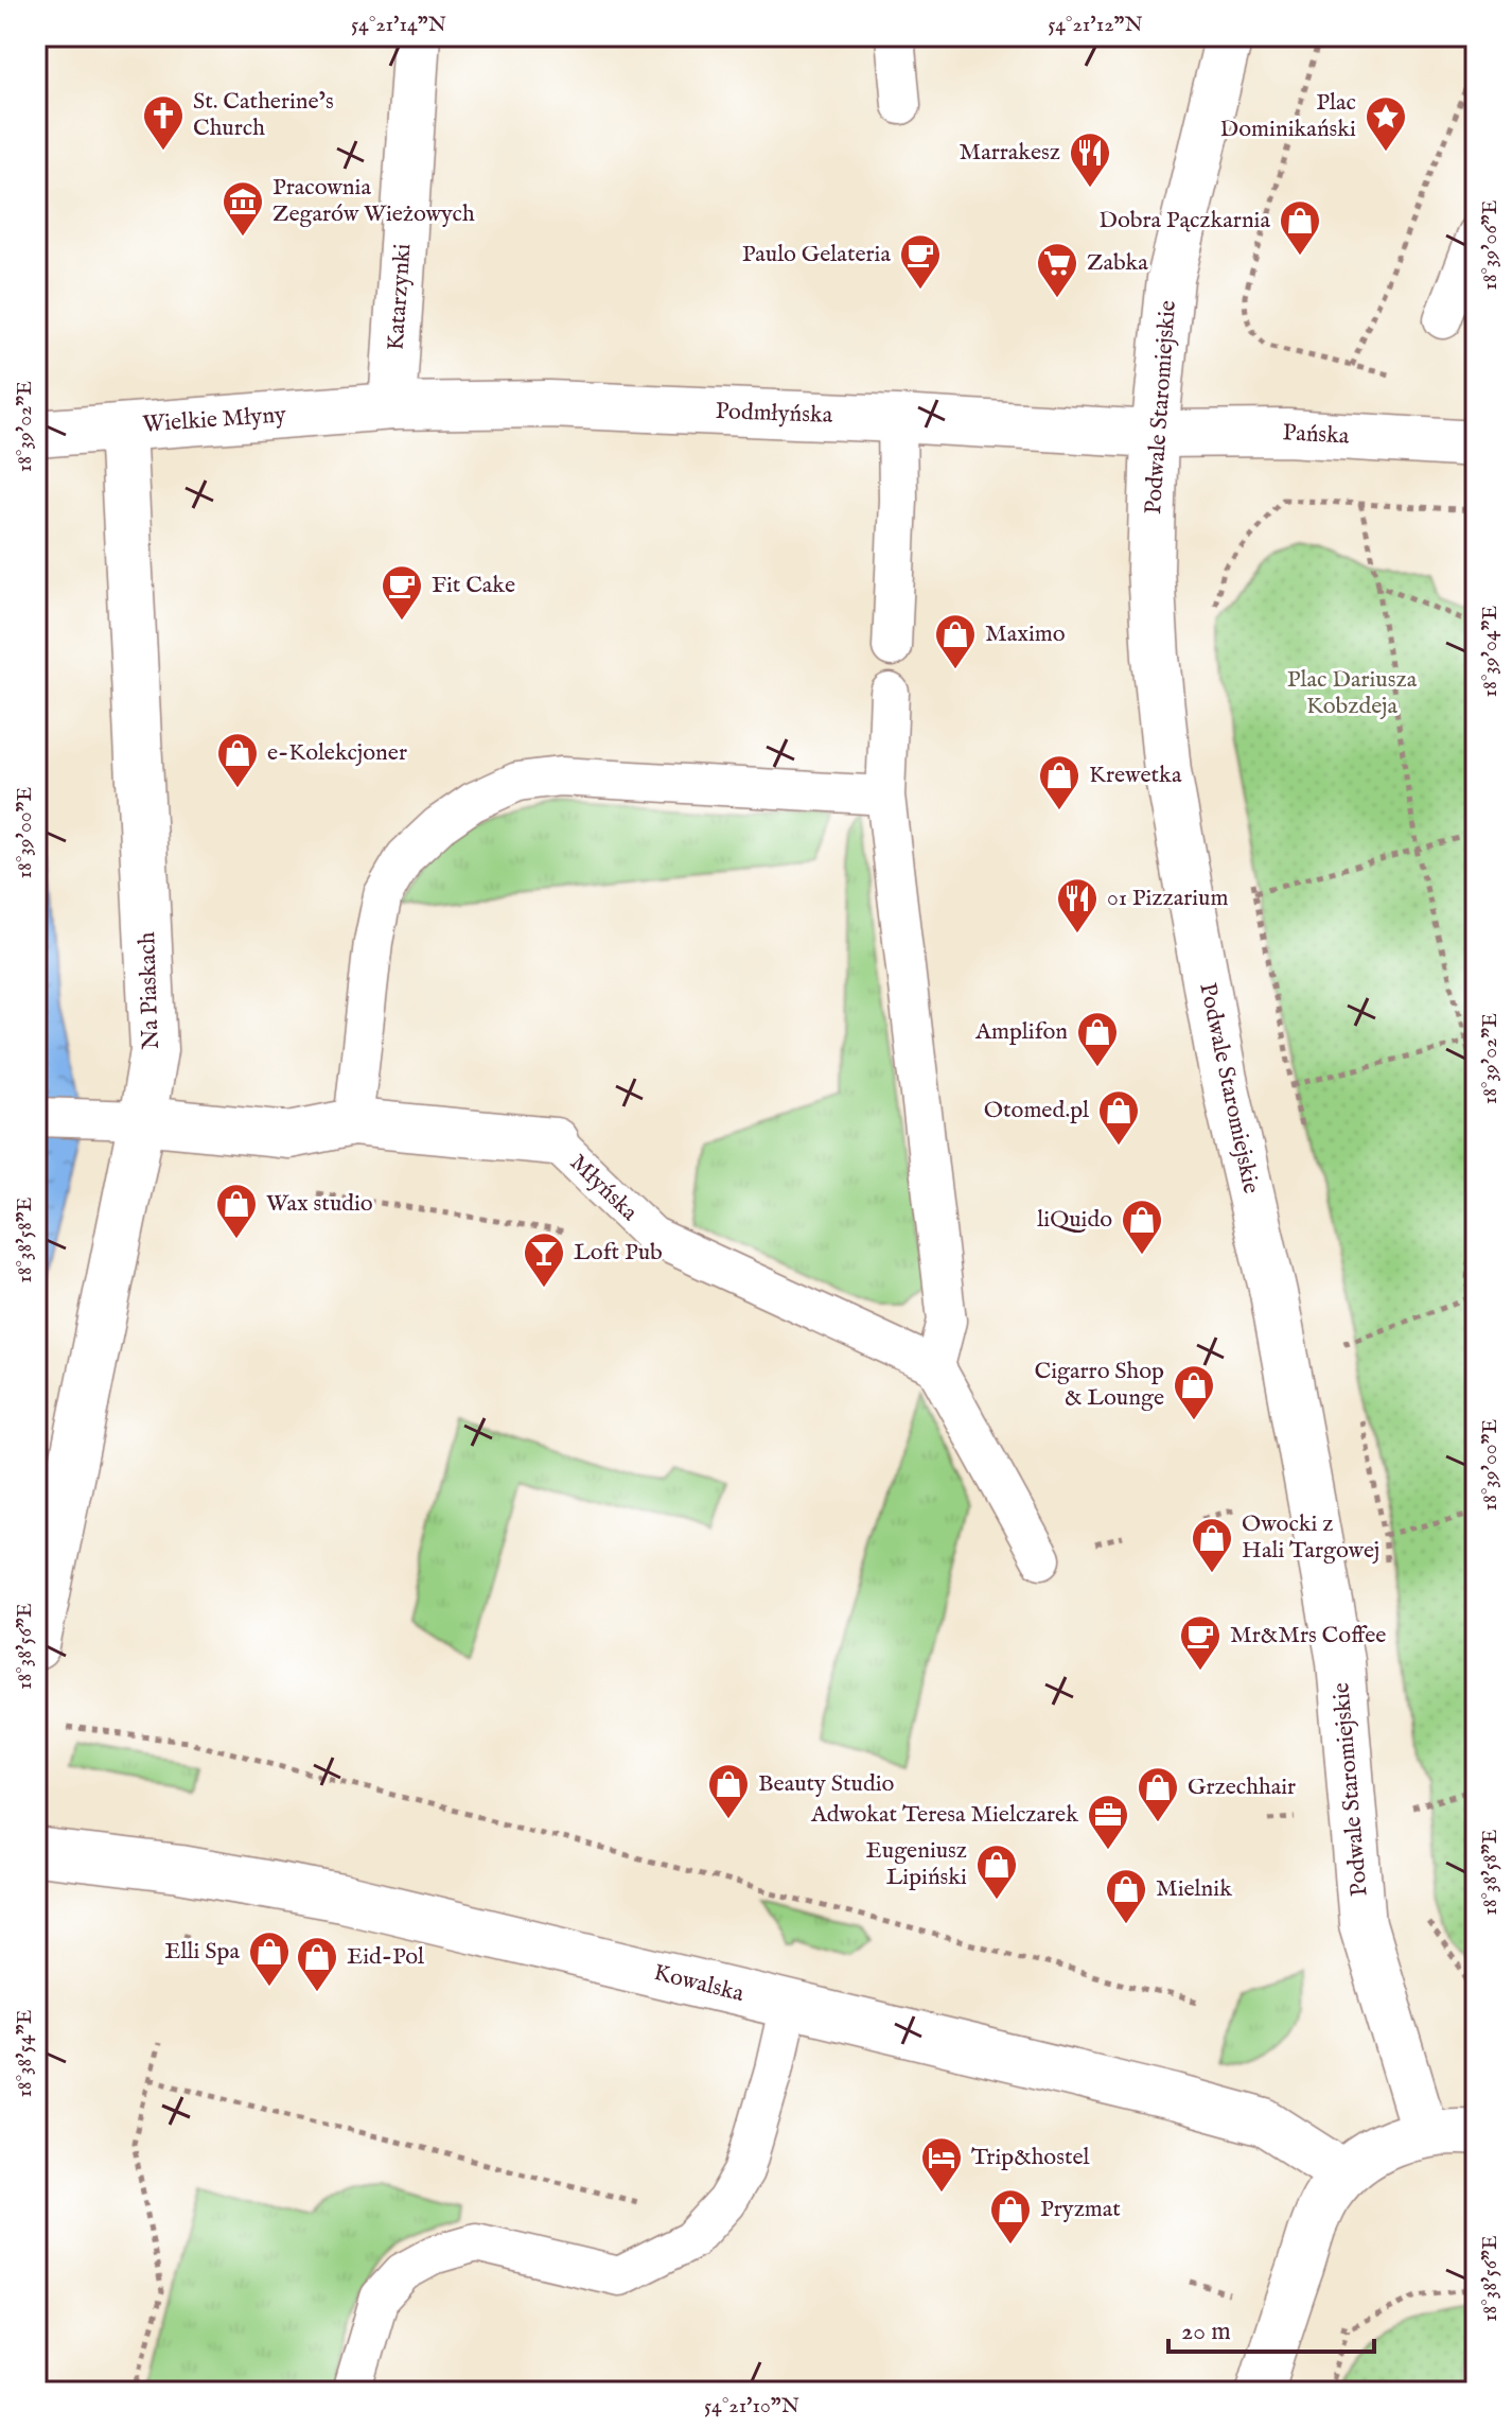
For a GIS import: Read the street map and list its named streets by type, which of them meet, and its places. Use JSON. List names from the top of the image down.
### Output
{
  "streets": {
    "street": [
      "Katarzynki",
      "Podwale Staromiejskie",
      "Podmłyńska",
      "Wielkie Młyny",
      "Pańska",
      "Na Piaskach",
      "Młyńska",
      "Kowalska"
    ]
  },
  "crossings": [
    ["Katarzynki", "Podmłyńska"],
    ["Katarzynki", "Wielkie Młyny"],
    ["Podwale Staromiejskie", "Podmłyńska"],
    ["Podwale Staromiejskie", "Pańska"],
    ["Podmłyńska", "Wielkie Młyny"],
    ["Podmłyńska", "Pańska"],
    ["Wielkie Młyny", "Na Piaskach"],
    ["Na Piaskach", "Młyńska"]
  ],
  "parks": ["Plac Dariusza Kobzdeja"],
  "places": {
    "church": ["St. Catherine’s Church"],
    "place": ["Plac Dominikański"],
    "restaurant": ["Marrakesz", "01 Pizzarium"],
    "museum": ["Pracownia Zegarów Wieżowych"],
    "shop": [
      "Dobra Pączkarnia",
      "Maximo",
      "e-Kolekcjoner",
      "Krewetka",
      "Amplifon",
      "Otomed.pl",
      "Wax studio",
      "liQuido",
      "Cigarro Shop & Lounge",
      "Owocki z Hali Targowej",
      "Beauty Studio",
      "Grzechhair",
      "Eugeniusz Lipiński",
      "Mielnik",
      "Elli Spa",
      "Eid-Pol",
      "Pryzmat"
    ],
    "cafe": ["Paulo Gelateria", "Fit Cake", "Mr&Mrs Coffee"],
    "supermarket": ["Zabka"],
    "bar": ["Loft Pub"],
    "office": ["Adwokat Teresa Mielczarek"],
    "hotel": ["Trip&hostel"]
  },
  "scale_bar": "20 m",
  "coordinates": [
    "54°21'14\"N",
    "54°21'12\"N",
    "18°39'06\"E",
    "18°39'02\"E",
    "18°39'04\"E",
    "18°39'00\"E",
    "18°38'58\"E",
    "18°38'56\"E",
    "18°38'54\"E",
    "54°21'10\"N"
  ]
}
